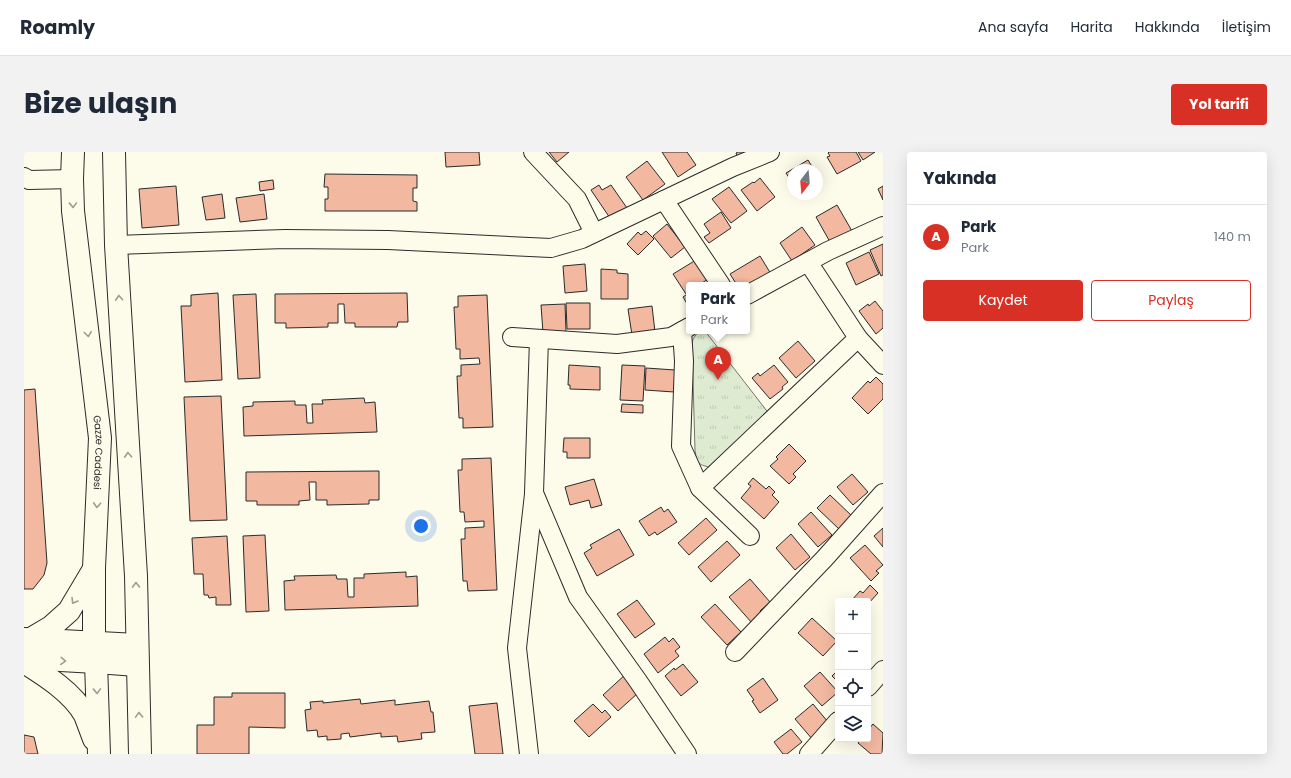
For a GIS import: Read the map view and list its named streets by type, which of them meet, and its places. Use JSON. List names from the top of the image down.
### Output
{
  "streets": {
    "main road": ["Gazze Caddesi"]
  },
  "north": "bottom",
  "page": {
    "header": "Roamly",
    "nav": [
      "Ana sayfa",
      "Harita",
      "Hakkında",
      "İletişim"
    ],
    "title": "Bize ulaşın",
    "buttons": [
      "Yol tarifi",
      ["Kaydet", "Paylaş"]
    ],
    "heading": "Yakında",
    "list": [
      {
        "mark": "A",
        "name": "Park",
        "note": "Park",
        "value": "140 m"
      }
    ],
    "popup": ["Park", "Park"],
    "pins": "A",
    "map_buttons": ["+", "−"]
  }
}
